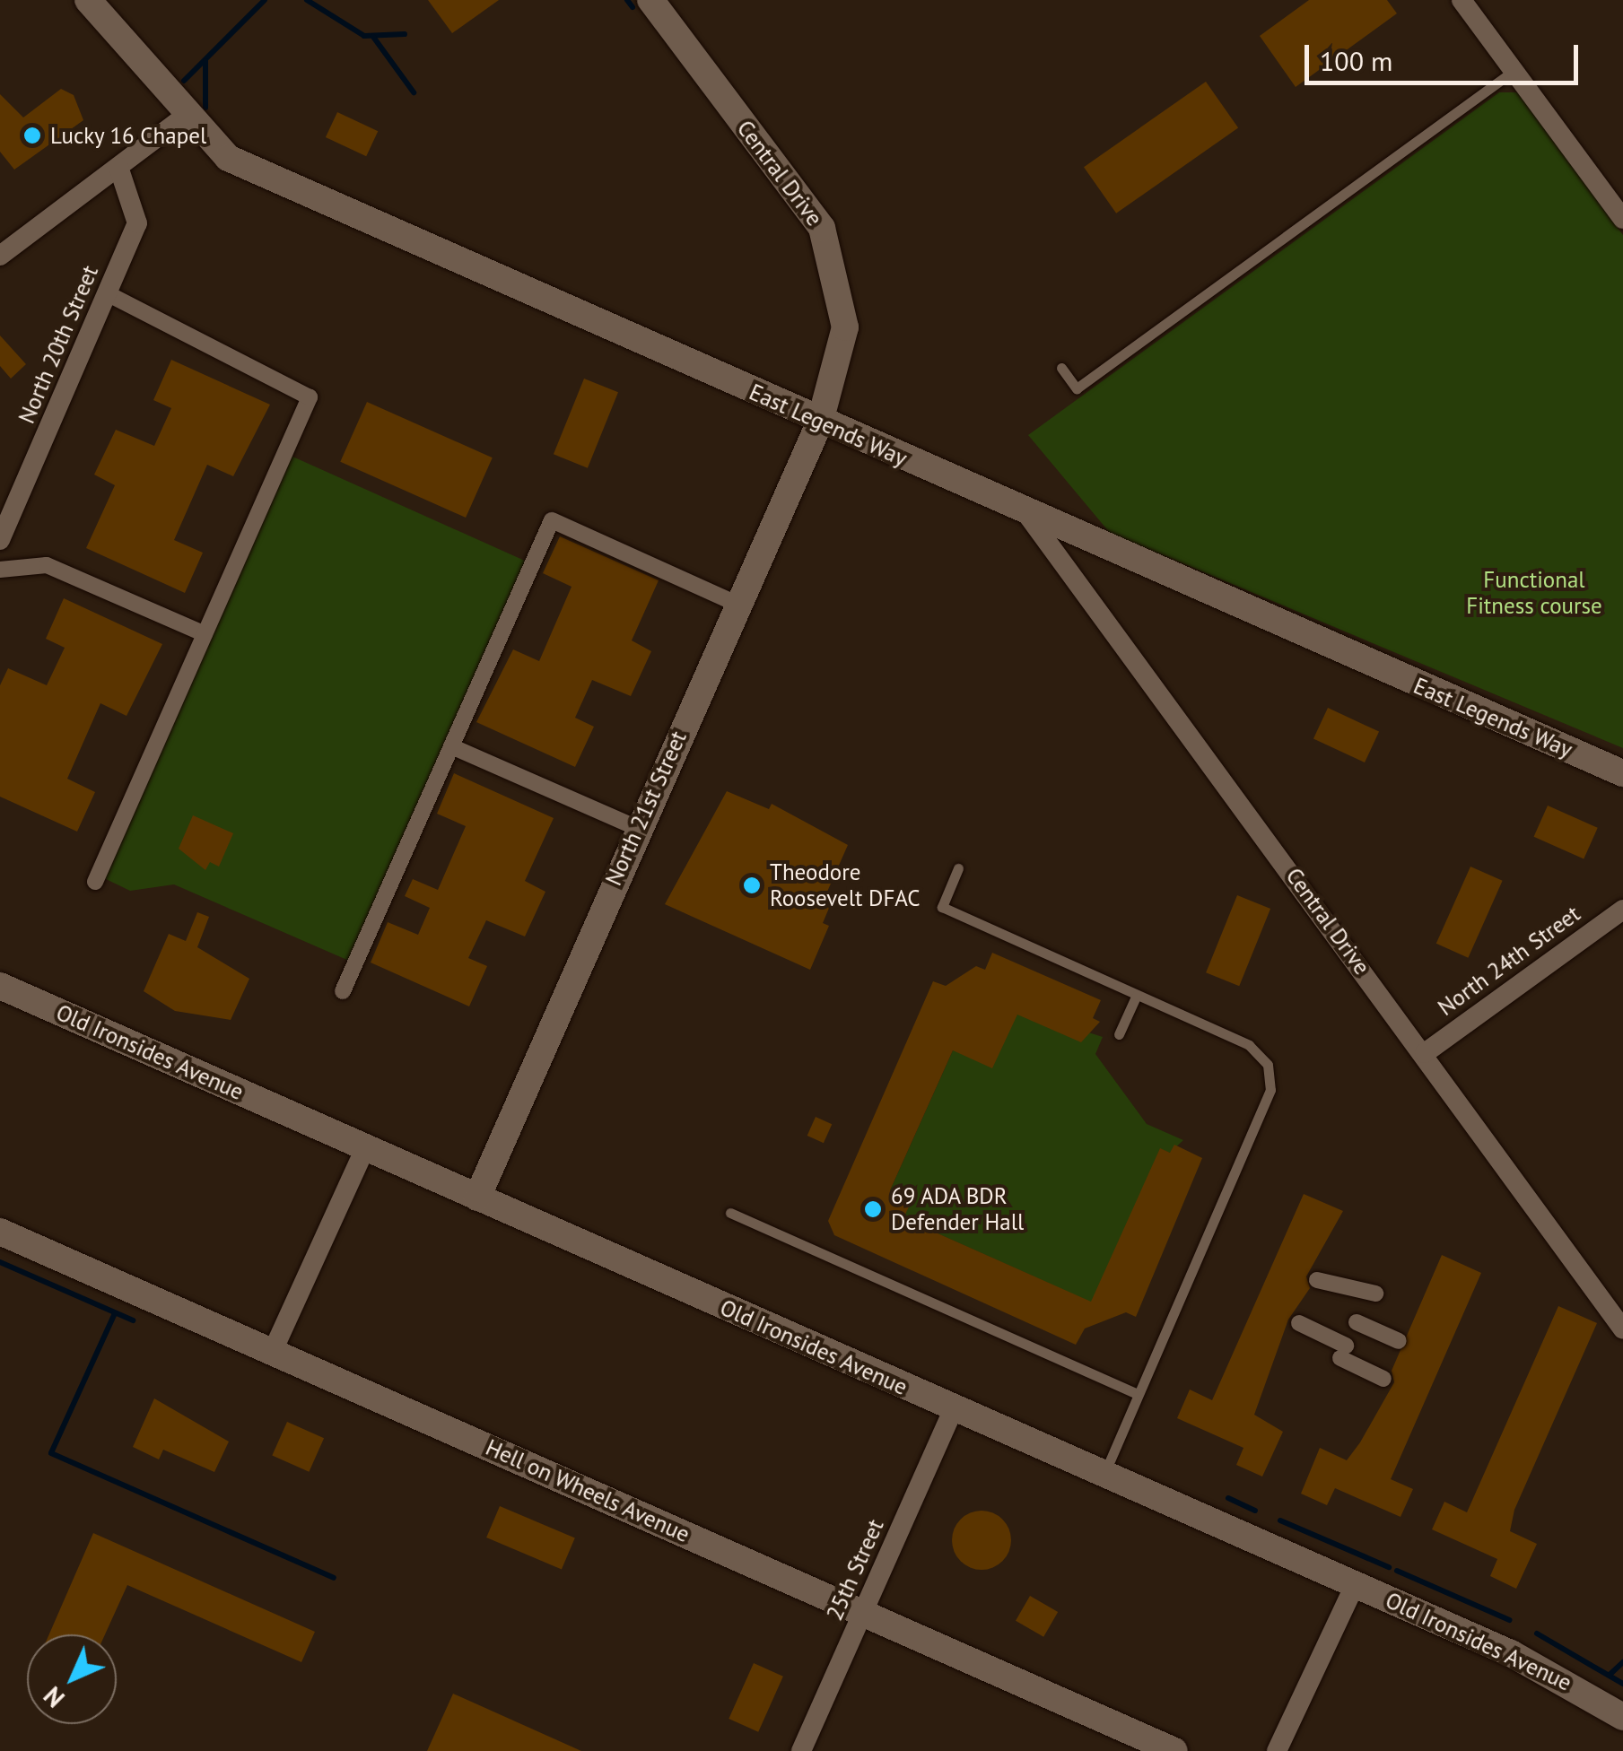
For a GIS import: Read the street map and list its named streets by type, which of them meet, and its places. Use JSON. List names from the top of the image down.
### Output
{
  "streets": {
    "street": [
      "Central Drive",
      "North 20th Street",
      "East Legends Way",
      "North 21st Street",
      "North 24th Street",
      "Old Ironsides Avenue",
      "Hell on Wheels Avenue",
      "25th Street"
    ]
  },
  "crossings": [
    ["Central Drive", "East Legends Way"],
    ["Central Drive", "North 21st Street"],
    ["Central Drive", "North 24th Street"],
    ["East Legends Way", "North 21st Street"],
    ["North 21st Street", "Old Ironsides Avenue"],
    ["Old Ironsides Avenue", "25th Street"],
    ["Hell on Wheels Avenue", "25th Street"]
  ],
  "parks": ["Functional Fitness course"],
  "places": ["Lucky 16 Chapel", "Theodore Roosevelt DFAC", "69 ADA BDR Defender Hall"],
  "scale_bar": "100 m",
  "north": "bottom left"
}
